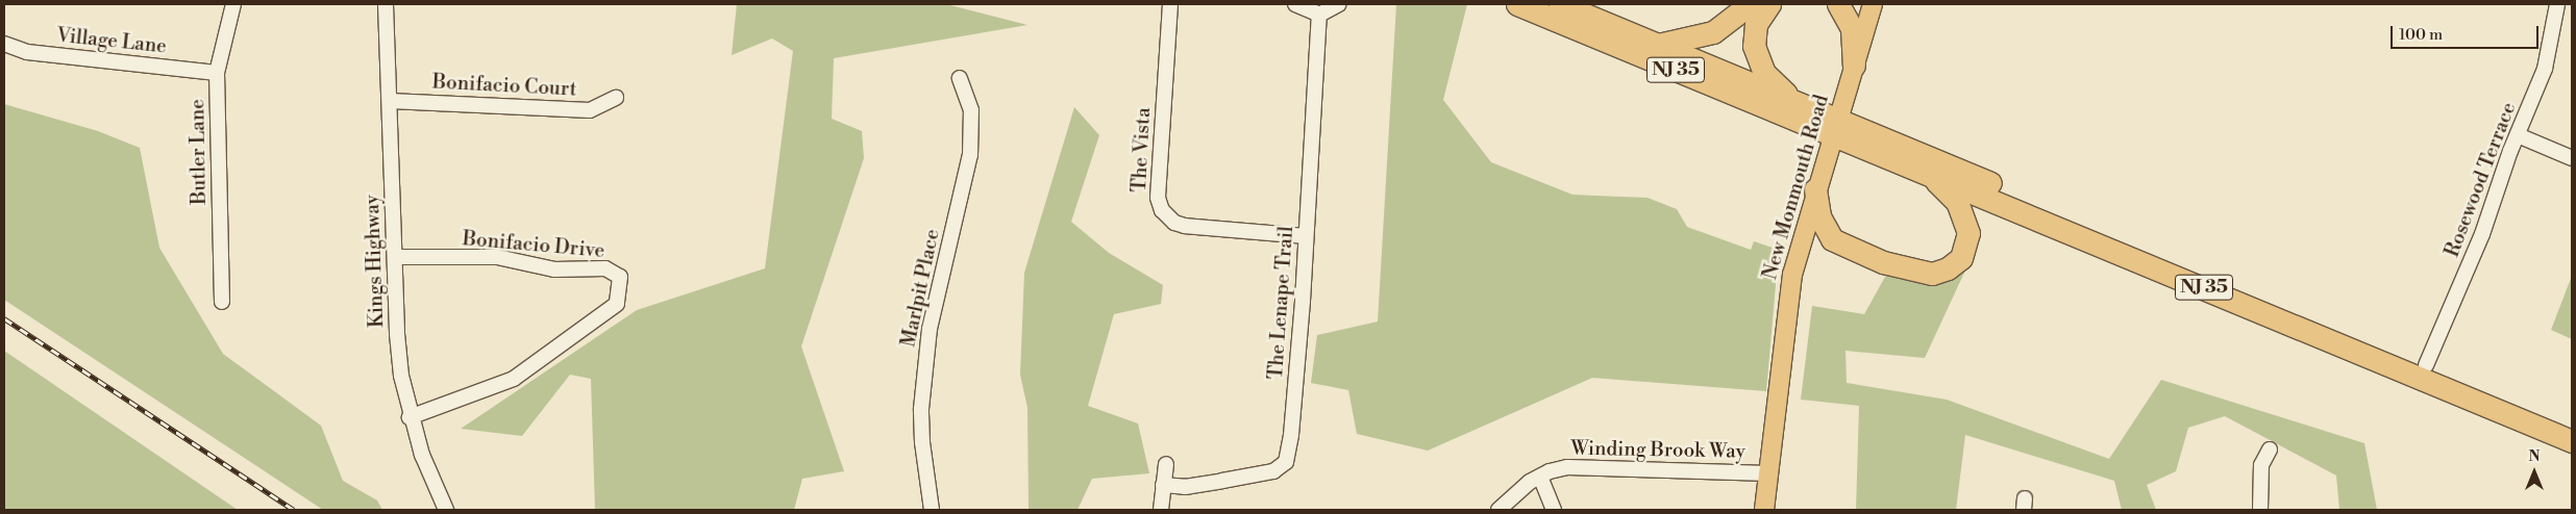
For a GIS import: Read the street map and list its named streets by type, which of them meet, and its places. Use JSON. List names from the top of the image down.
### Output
{
  "streets": {
    "highway": ["NJ 35"],
    "main road": ["New Monmouth Road"],
    "street": [
      "Village Lane",
      "Bonifacio Court",
      "The Vista",
      "Butler Lane",
      "Rosewood Terrace",
      "Bonifacio Drive",
      "Kings Highway",
      "Marlpit Place",
      "The Lenape Trail",
      "Winding Brook Way"
    ]
  },
  "crossings": [
    ["Village Lane", "Butler Lane"],
    ["NJ 35", "Rosewood Terrace"],
    ["NJ 35", "New Monmouth Road"],
    ["Bonifacio Court", "Kings Highway"],
    ["The Vista", "The Lenape Trail"],
    ["New Monmouth Road", "Winding Brook Way"],
    ["Bonifacio Drive", "Kings Highway"]
  ],
  "scale_bar": "100 m",
  "north": "top"
}
